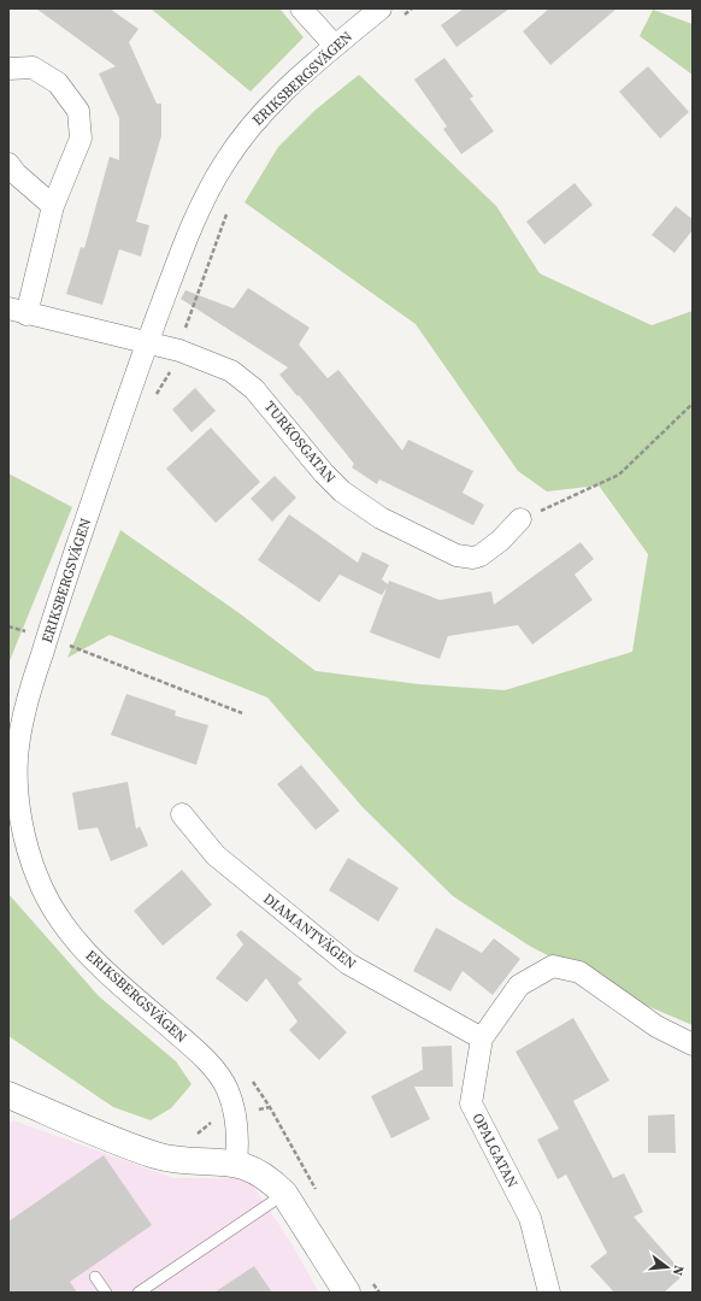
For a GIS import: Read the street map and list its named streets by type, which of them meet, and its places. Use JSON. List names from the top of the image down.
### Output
{
  "streets": {
    "street": [
      "ERIKSBERGSVÄGEN",
      "TURKOSGATAN",
      "DIAMANTVÄGEN",
      "OPALGATAN"
    ]
  },
  "crossings": [
    ["ERIKSBERGSVÄGEN", "TURKOSGATAN"],
    ["DIAMANTVÄGEN", "OPALGATAN"]
  ],
  "north": "right"
}
